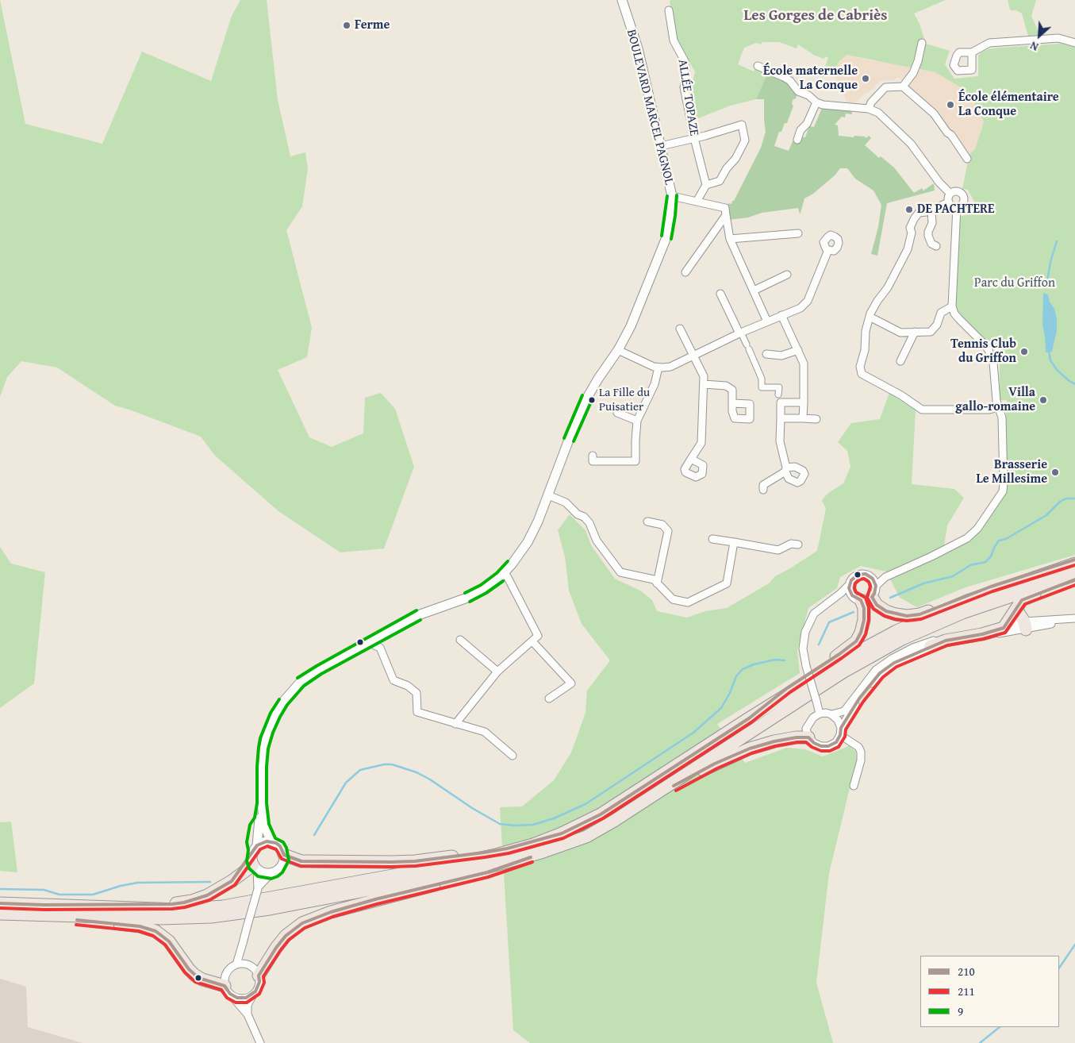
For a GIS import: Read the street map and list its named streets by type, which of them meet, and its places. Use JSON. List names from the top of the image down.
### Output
{
  "streets": {
    "street": ["ALLÉE TOPAZE", "BOULEVARD MARCEL PAGNOL"]
  },
  "districts": ["Les Gorges de Cabriès"],
  "parks": ["Parc du Griffon"],
  "places": [
    "Ferme",
    "École maternelle La Conque",
    "École élémentaire La Conque",
    "DE PACHTERE",
    "Tennis Club du Griffon",
    "La Fille du Puisatier",
    "Villa gallo-romaine",
    "Brasserie Le Millesime"
  ],
  "lines": ["transit line 9", "transit line 210", "transit line 211"],
  "legend": ["210", "211", "9"],
  "north": "bottom left"
}
